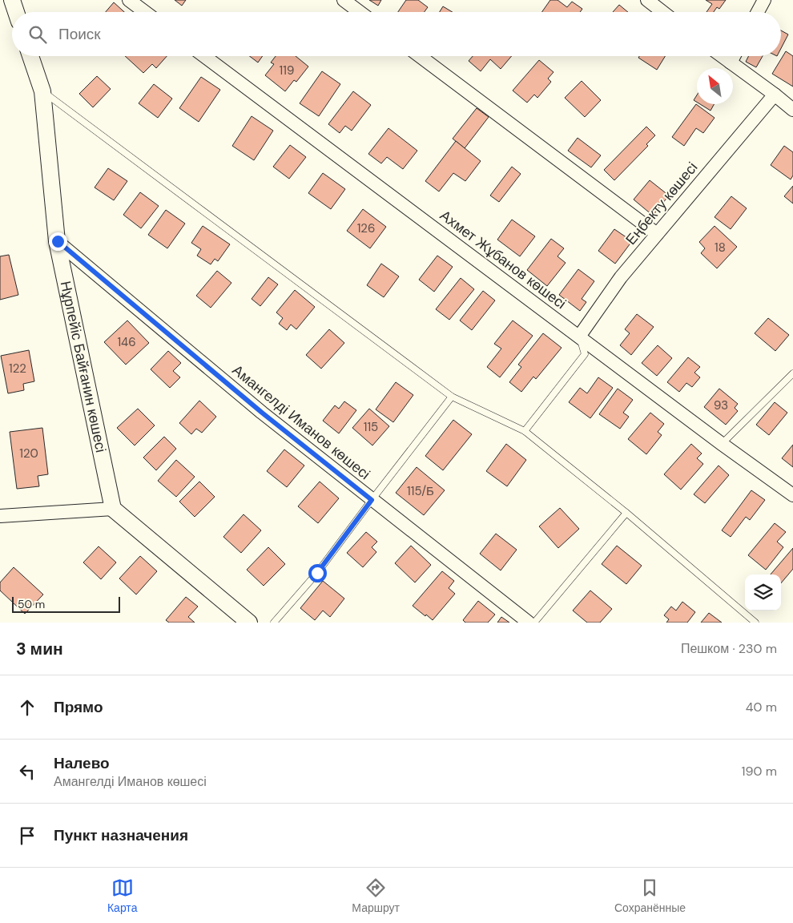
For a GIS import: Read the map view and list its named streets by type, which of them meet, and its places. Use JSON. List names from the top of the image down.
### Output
{
  "streets": {
    "street": [
      "Еңбекту көшесі",
      "Ахмет Жұбанов көшесі",
      "Нұрпейіс Байғанин көшесі",
      "Амангелді Иманов көшесі"
    ]
  },
  "crossings": [
    ["Еңбекту көшесі", "Ахмет Жұбанов көшесі"],
    ["Нұрпейіс Байғанин көшесі", "Амангелді Иманов көшесі"]
  ],
  "house_numbers": [
    "119",
    "126",
    "18",
    "146",
    "122",
    "93",
    "115",
    "120",
    "115/Б"
  ],
  "scale_bar": "50 m",
  "north": "top left",
  "page": {
    "search": "Поиск",
    "scale": "50 m",
    "heading": ["3 мин", "Пешком · 230 m"],
    "list": [
      ["Прямо", "40 m"],
      ["Налево", "Амангелді Иманов көшесі", "190 m"],
      "Пункт назначения"
    ],
    "nav": ["Карта", "Маршрут", "Сохранённые"]
  }
}
